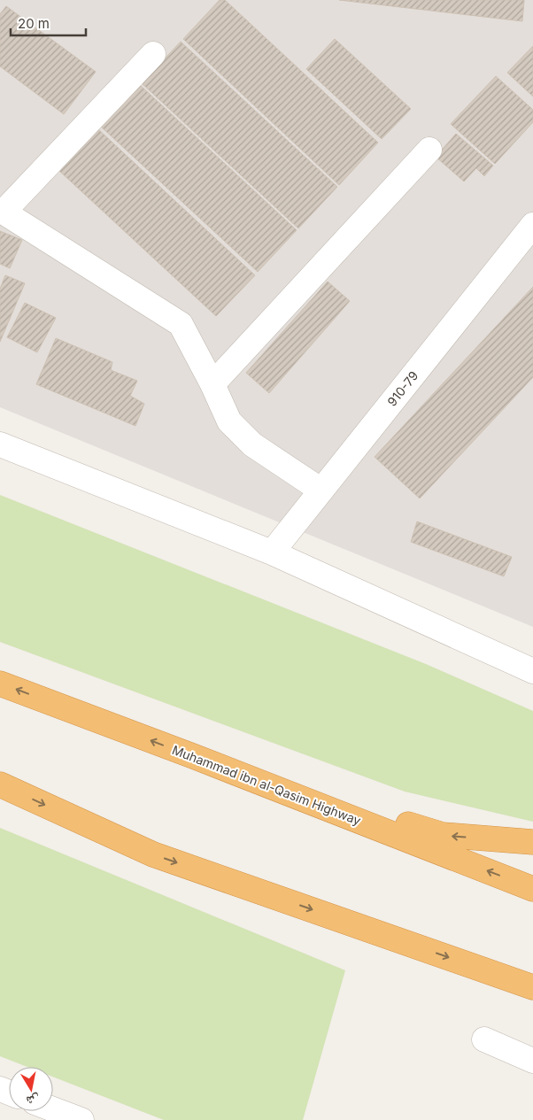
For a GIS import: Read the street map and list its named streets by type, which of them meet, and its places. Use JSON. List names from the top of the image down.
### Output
{
  "streets": {
    "highway": ["Muhammad ibn al-Qasim Highway"],
    "street": ["910-79"]
  },
  "scale_bar": "20 m",
  "north": "bottom"
}
